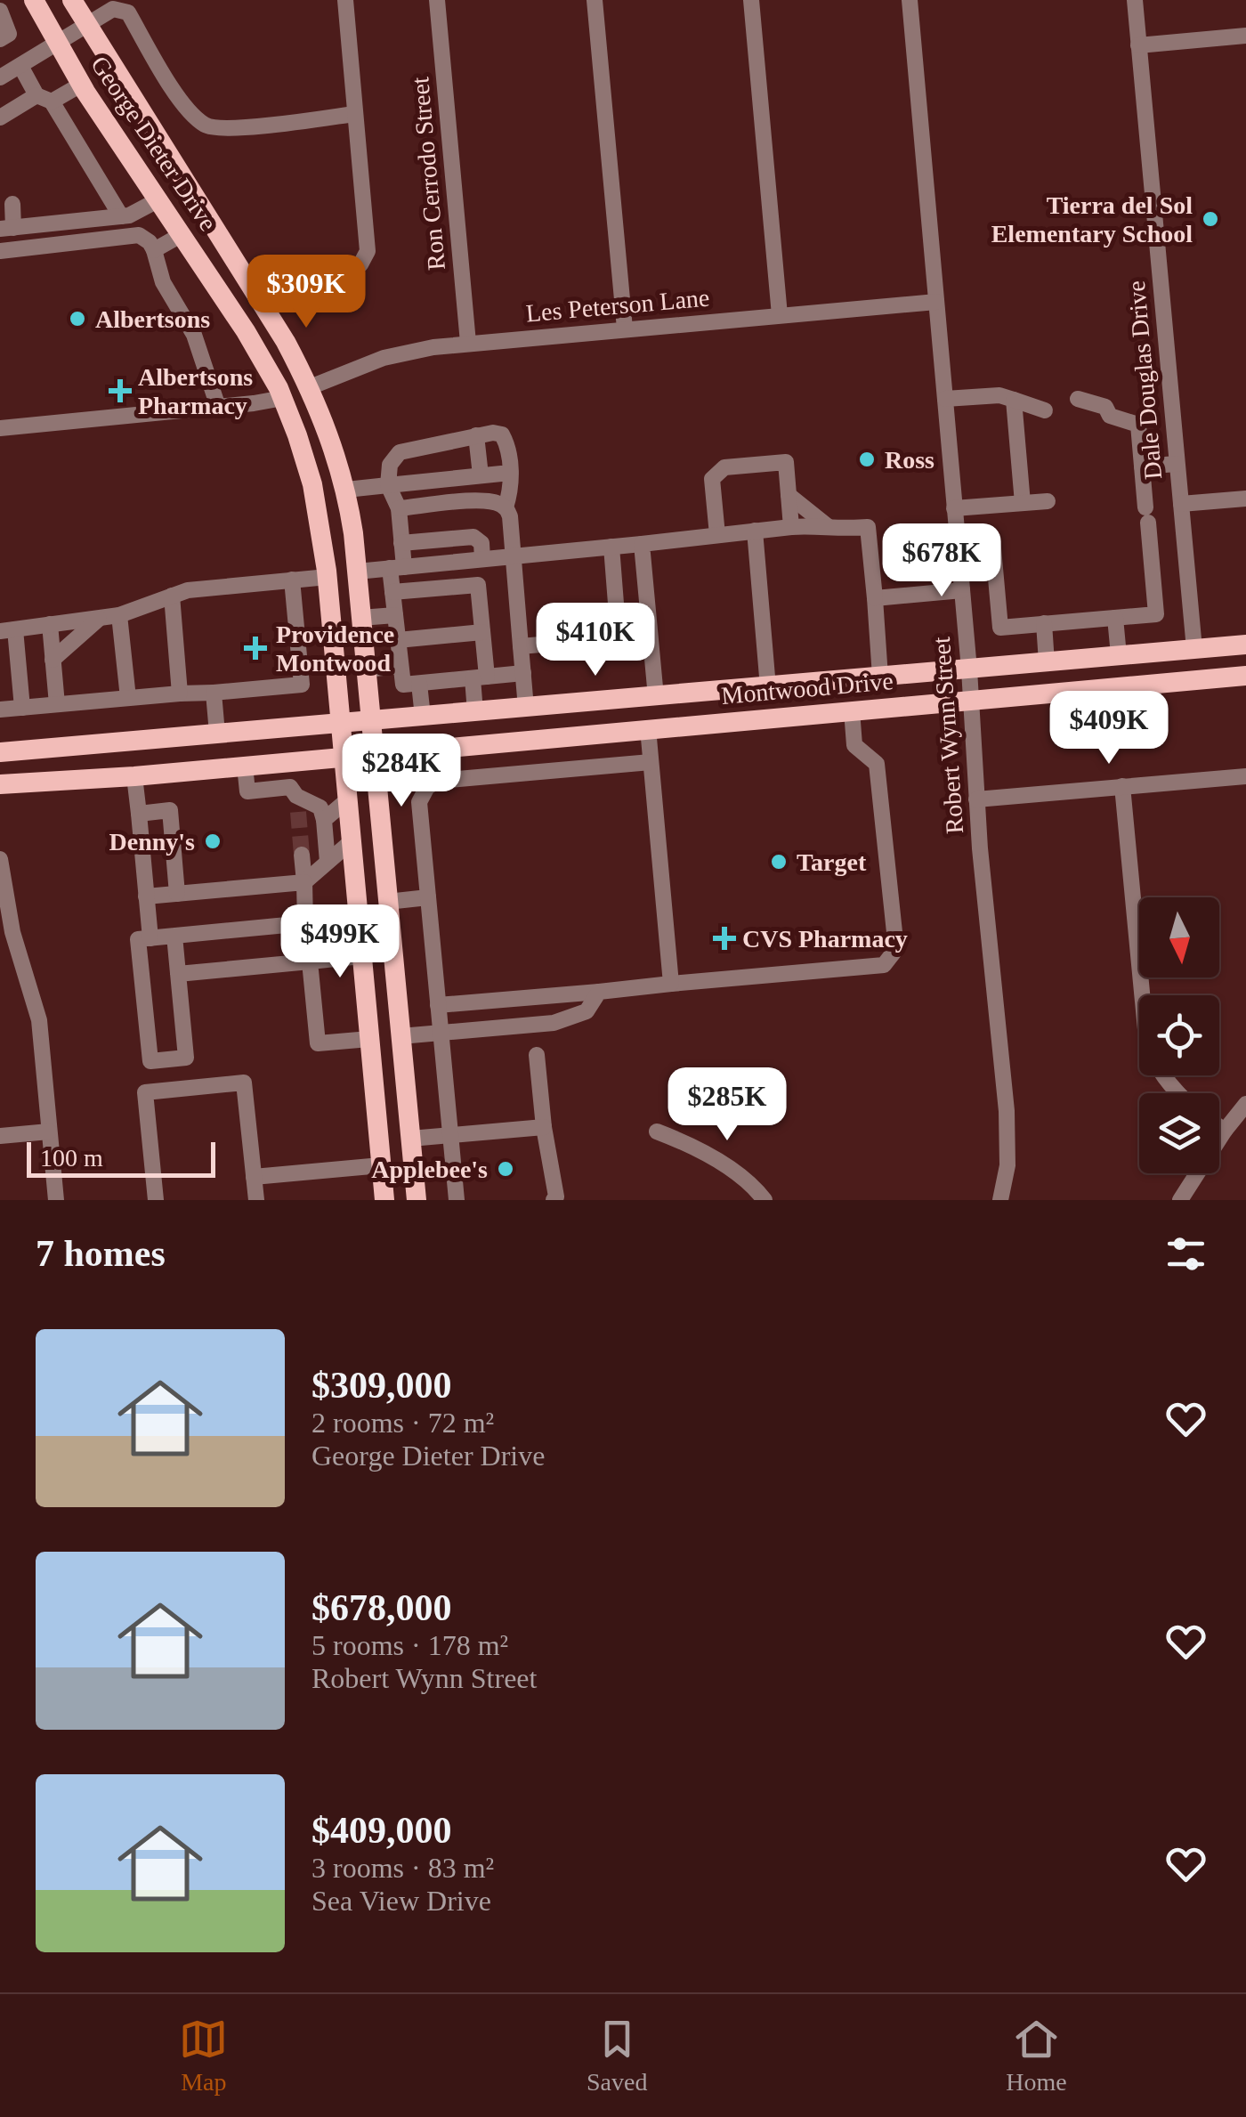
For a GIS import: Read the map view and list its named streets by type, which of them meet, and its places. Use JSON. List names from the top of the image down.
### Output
{
  "streets": {
    "main road": ["George Dieter Drive", "Montwood Drive"],
    "street": [
      "Ron Cerrodo Street",
      "Les Peterson Lane",
      "Dale Douglas Drive",
      "Robert Wynn Street"
    ]
  },
  "crossings": [
    ["George Dieter Drive", "Les Peterson Lane"],
    ["George Dieter Drive", "Montwood Drive"],
    ["Ron Cerrodo Street", "Les Peterson Lane"],
    ["Les Peterson Lane", "Robert Wynn Street"],
    ["Dale Douglas Drive", "Montwood Drive"],
    ["Montwood Drive", "Robert Wynn Street"]
  ],
  "places": {
    "other": [
      "Tierra del Sol Elementary School",
      "Albertsons",
      "Ross",
      "Denny's",
      "Target",
      "Applebee's"
    ],
    "health": ["Albertsons Pharmacy", "Providence Montwood", "CVS Pharmacy"]
  },
  "scale_bar": "100 m",
  "north": "bottom",
  "page": {
    "price": [
      "$309K",
      "$678K",
      "$410K",
      "$409K",
      "$284K",
      "$499K",
      "$285K"
    ],
    "scale": "100 m",
    "heading": "7 homes",
    "list": [
      {
        "name": "$309,000",
        "note": "2 rooms · 72 m² · George Dieter Drive"
      },
      {
        "name": "$678,000",
        "note": "5 rooms · 178 m² · Robert Wynn Street"
      },
      {
        "name": "$409,000",
        "note": "3 rooms · 83 m² · Sea View Drive"
      }
    ],
    "tabs": ["Map", "Saved", "Home"]
  }
}
